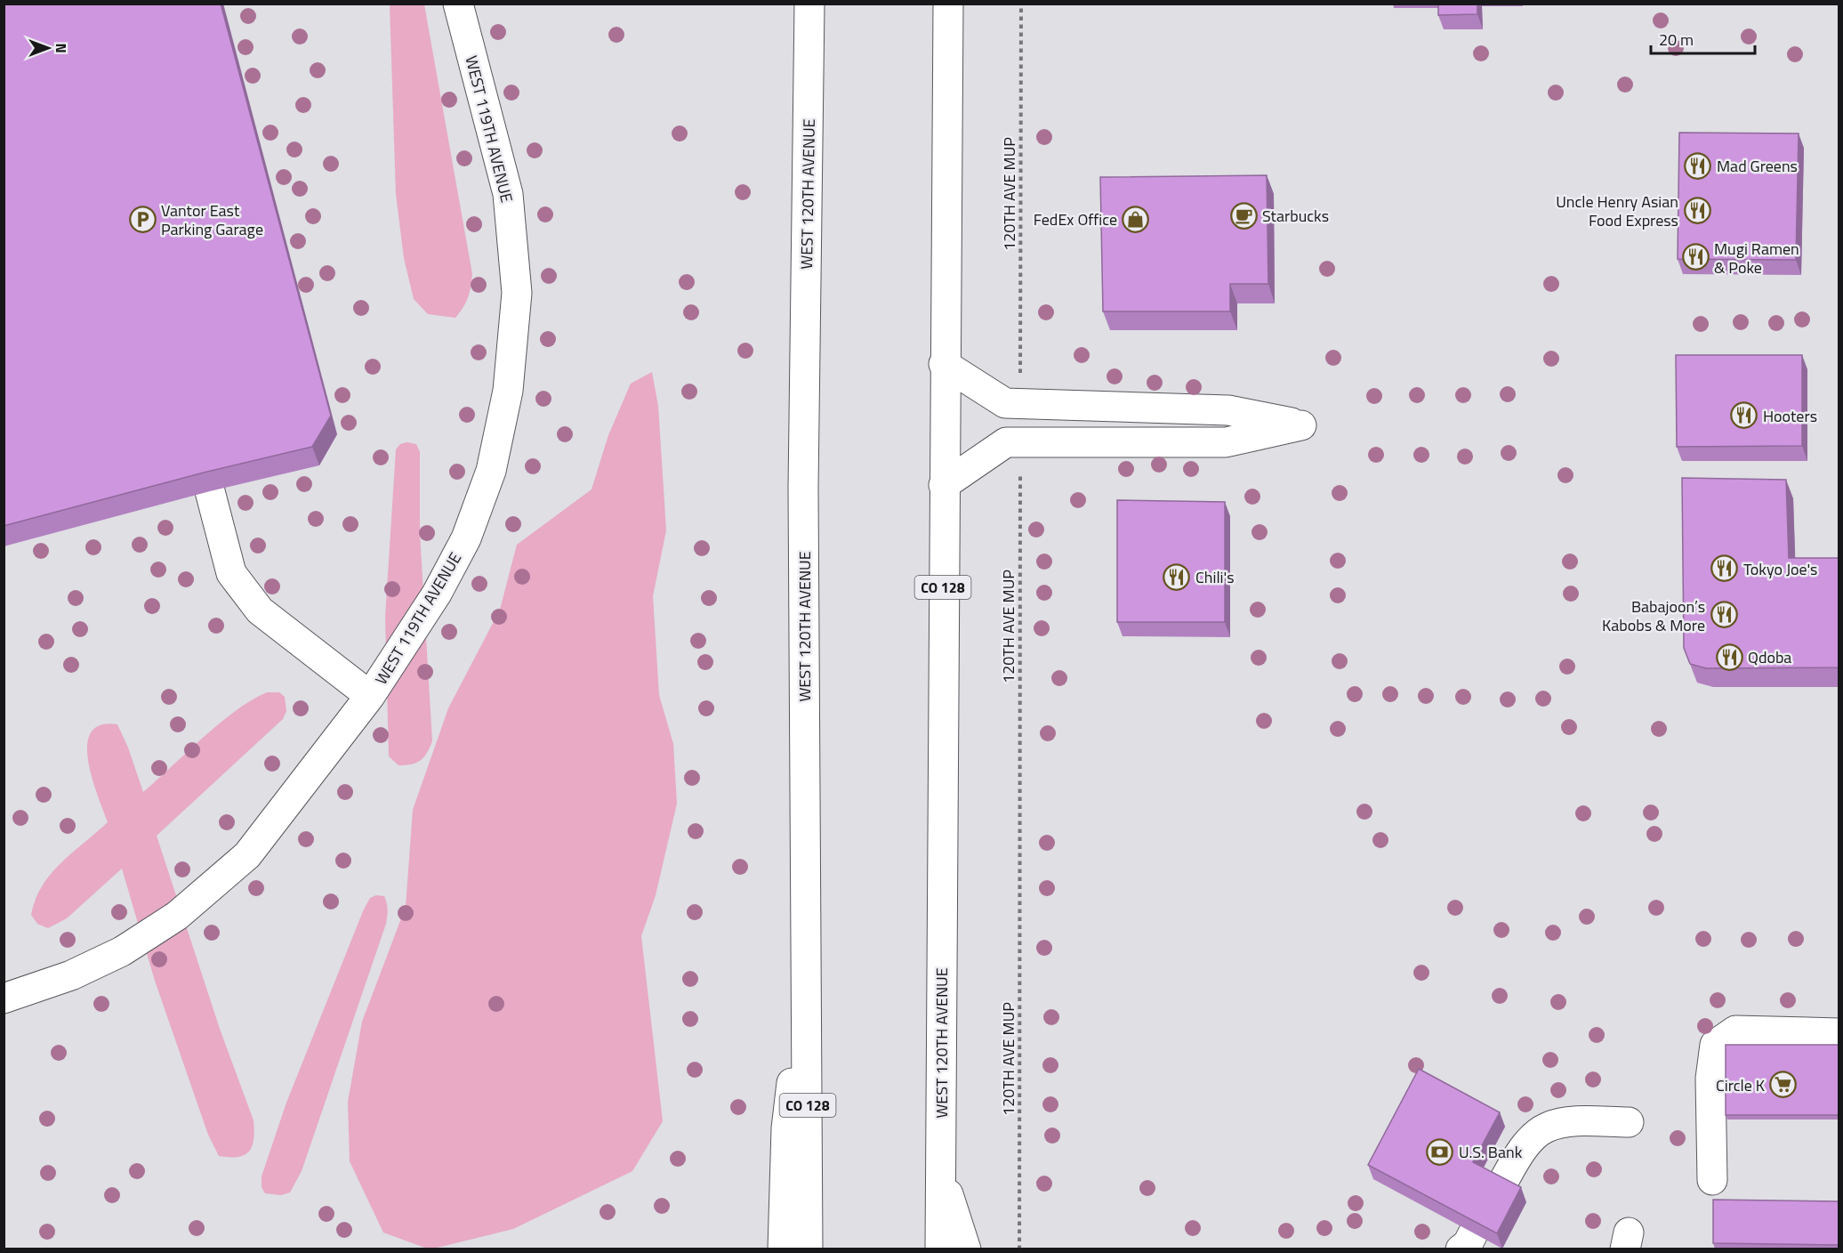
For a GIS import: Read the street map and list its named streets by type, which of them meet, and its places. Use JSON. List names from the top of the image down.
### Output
{
  "streets": {
    "main road": ["WEST 119TH AVENUE", "WEST 120TH AVENUE", "CO 128"],
    "path": ["120TH AVE MUP"]
  },
  "places": {
    "restaurant": [
      "Mad Greens",
      "Uncle Henry Asian Food Express",
      "Mugi Ramen & Poke",
      "Hooters",
      "Tokyo Joe's",
      "Chili's",
      "Babajoon’s Kabobs & More",
      "Qdoba"
    ],
    "cafe": ["Starbucks"],
    "parking": ["Vantor East Parking Garage"],
    "shop": ["FedEx Office"],
    "supermarket": ["Circle K"],
    "bank": ["U.S. Bank"]
  },
  "scale_bar": "20 m",
  "north": "right"
}
